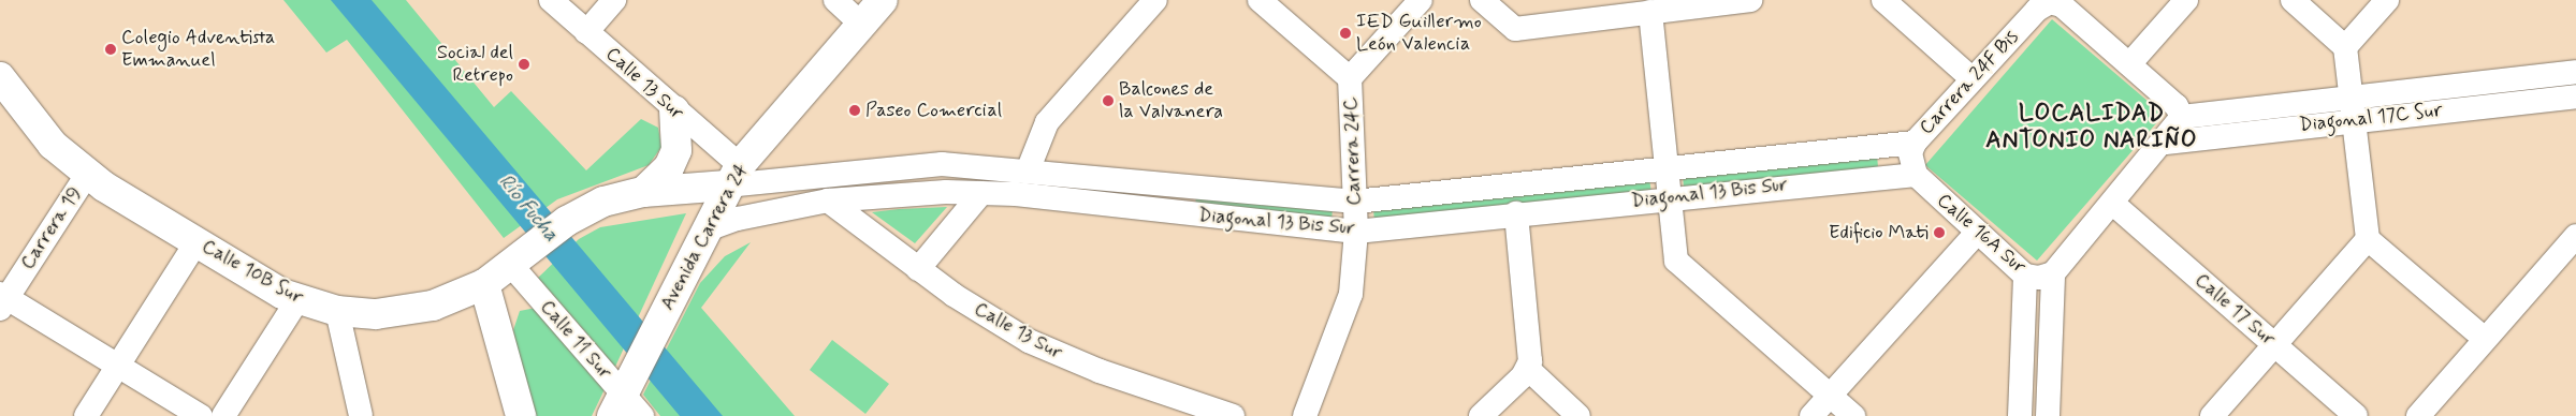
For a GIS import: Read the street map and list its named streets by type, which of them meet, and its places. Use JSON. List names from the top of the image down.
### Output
{
  "streets": {
    "main road": ["Avenida Carrera 24", "Calle 10B Sur"],
    "street": [
      "Carrera 24F Bis",
      "Calle 13 Sur",
      "Diagonal 17C Sur",
      "Carrera 24C",
      "Diagonal 13 Bis Sur",
      "Carrera 19",
      "Calle 16A Sur",
      "Calle 17 Sur",
      "Calle 11 Sur"
    ]
  },
  "crossings": [
    ["Carrera 24F Bis", "Diagonal 13 Bis Sur"],
    ["Carrera 24F Bis", "Calle 16A Sur"],
    ["Calle 13 Sur", "Diagonal 13 Bis Sur"],
    ["Calle 13 Sur", "Avenida Carrera 24"],
    ["Calle 13 Sur", "Calle 10B Sur"],
    ["Carrera 24C", "Diagonal 13 Bis Sur"],
    ["Diagonal 13 Bis Sur", "Calle 16A Sur"],
    ["Diagonal 13 Bis Sur", "Avenida Carrera 24"],
    ["Diagonal 13 Bis Sur", "Calle 10B Sur"],
    ["Carrera 19", "Calle 10B Sur"],
    ["Avenida Carrera 24", "Calle 10B Sur"],
    ["Avenida Carrera 24", "Calle 11 Sur"],
    ["Calle 10B Sur", "Calle 11 Sur"]
  ],
  "districts": ["LOCALIDAD ANTONIO NARIÑO"],
  "water": ["Río Fucha"],
  "places": [
    "IED Guillermo León Valencia",
    "Colegio Adventista Emmanuel",
    "Social del Retrepo",
    "Balcones de la Valvanera",
    "Paseo Comercial",
    "Edificio Mati"
  ]
}
